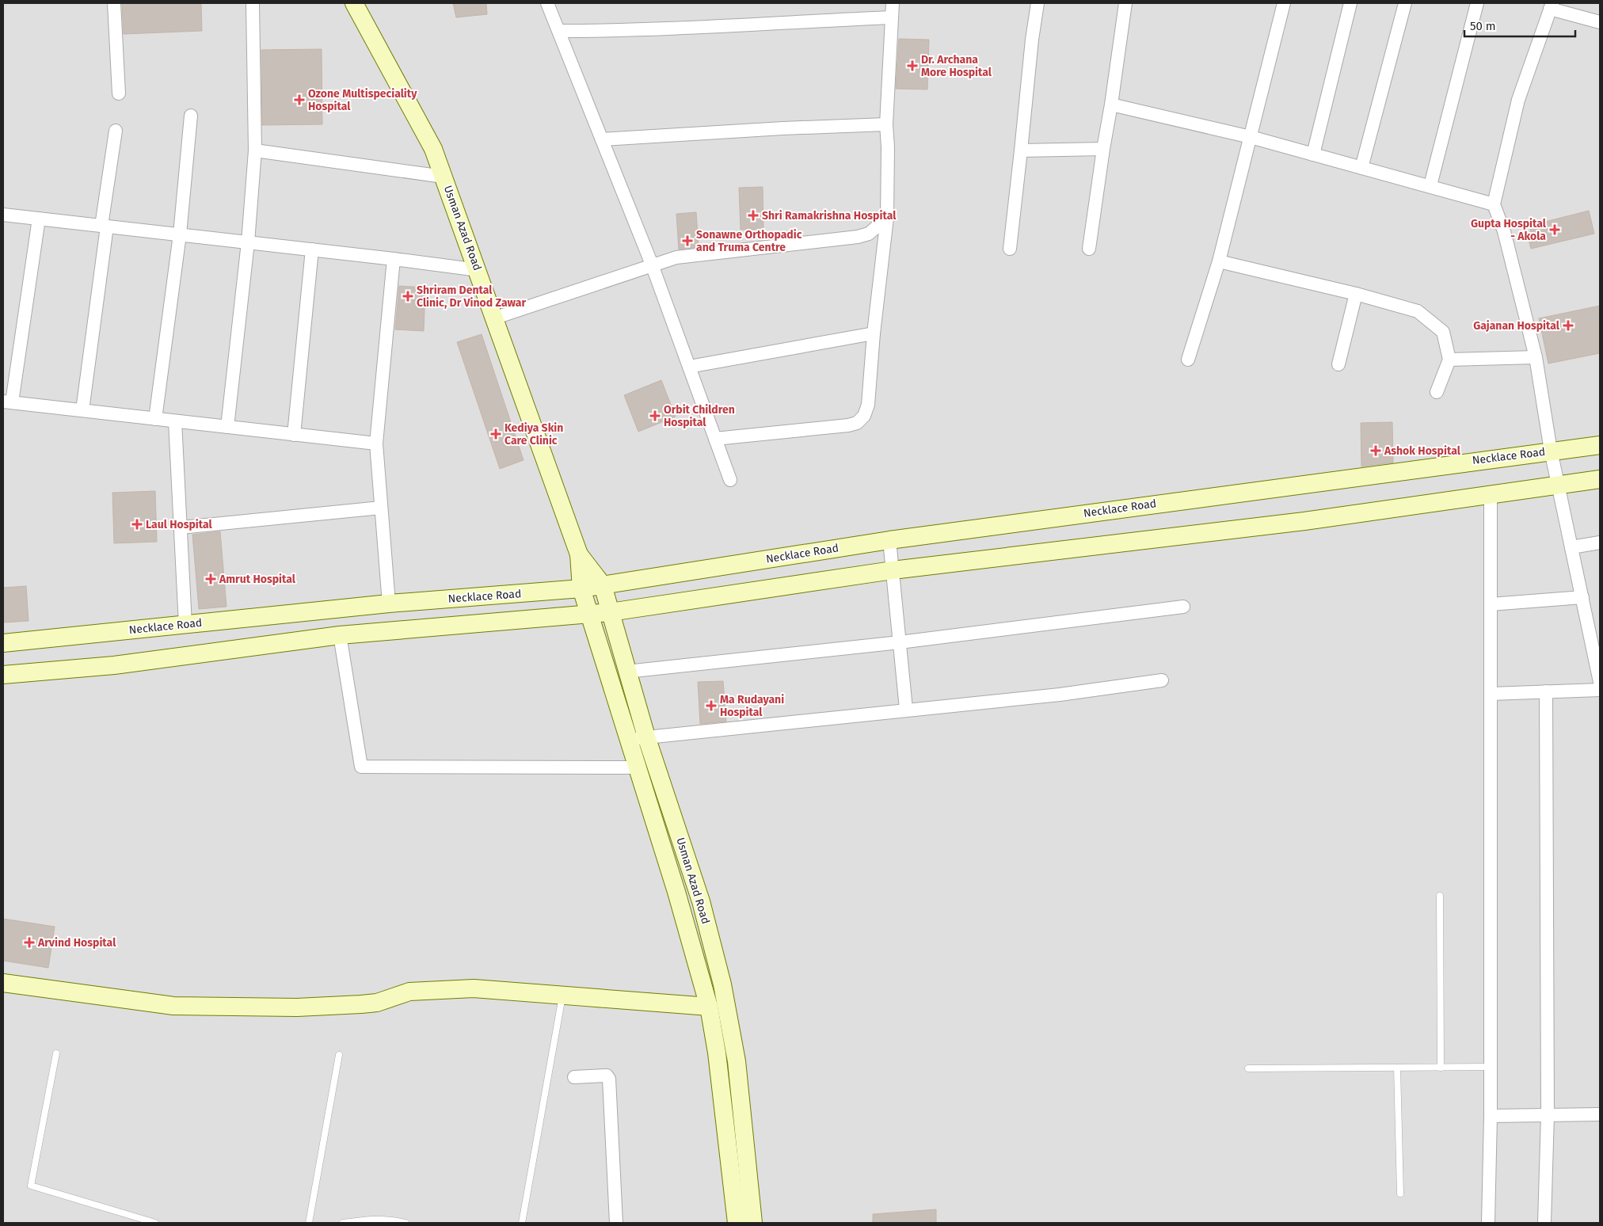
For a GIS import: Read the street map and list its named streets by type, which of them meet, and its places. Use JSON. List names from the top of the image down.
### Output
{
  "streets": {
    "main road": ["Usman Azad Road", "Necklace Road"]
  },
  "crossings": [
    ["Usman Azad Road", "Necklace Road"]
  ],
  "places": {
    "health": [
      "Dr. Archana More Hospital",
      "Ozone Multispeciality Hospital",
      "Shri Ramakrishna Hospital",
      "Gupta Hospital - Akola",
      "Sonawne Orthopadic and Truma Centre",
      "Shriram Dental Clinic, Dr Vinod Zawar",
      "Gajanan Hospital",
      "Orbit Children Hospital",
      "Kediya Skin Care Clinic",
      "Ashok Hospital",
      "Laul Hospital",
      "Amrut Hospital",
      "Ma Rudayani Hospital",
      "Arvind Hospital"
    ]
  },
  "scale_bar": "50 m"
}
